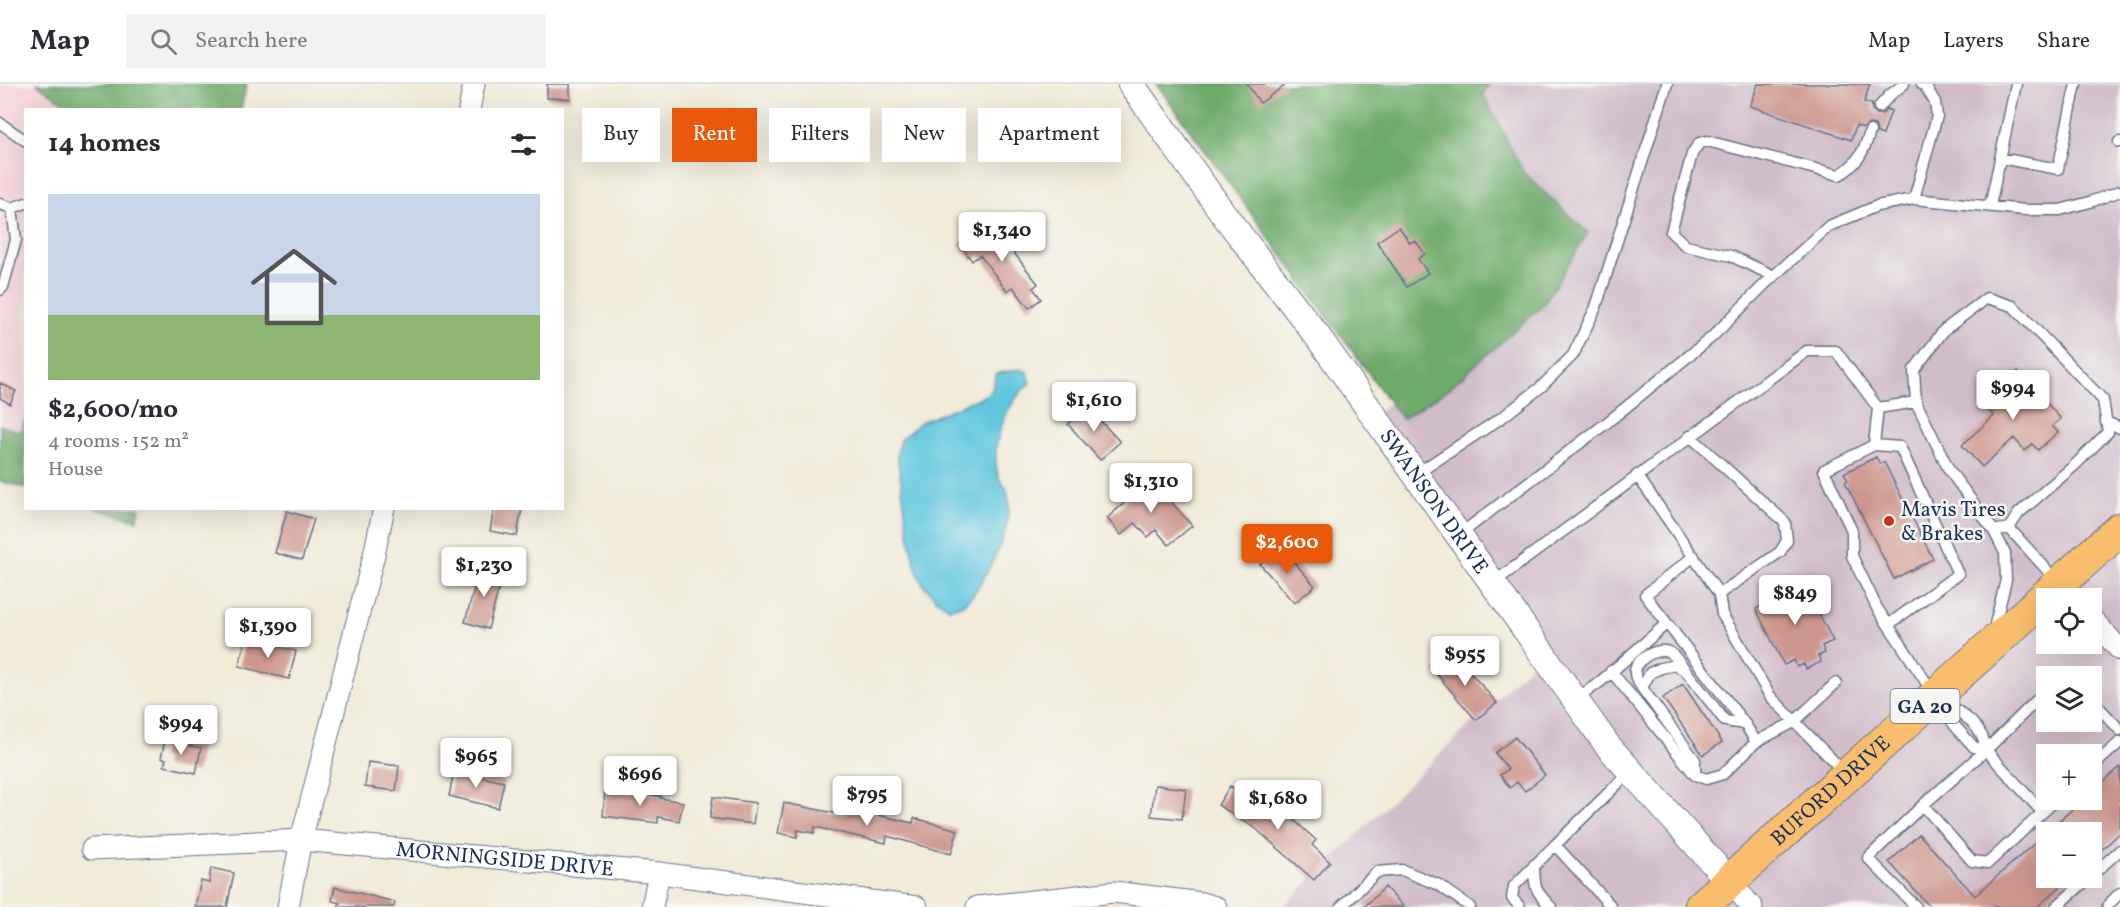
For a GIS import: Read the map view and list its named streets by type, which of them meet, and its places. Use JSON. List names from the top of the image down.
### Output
{
  "streets": {
    "highway": ["GA 20", "BUFORD DRIVE"],
    "street": ["SWANSON DRIVE", "MORNINGSIDE DRIVE"]
  },
  "crossings": [
    ["SWANSON DRIVE", "BUFORD DRIVE"]
  ],
  "places": ["Mavis Tires & Brakes"],
  "page": {
    "header": "Map",
    "search": "Search here",
    "nav": ["Map", "Layers", "Share"],
    "chip": [
      "Buy",
      "Rent",
      "Filters",
      "New",
      "Apartment"
    ],
    "heading": "14 homes",
    "list": [
      {
        "name": "$2,600/mo",
        "note": "4 rooms · 152 m² · House"
      }
    ],
    "price": [
      "$1,340",
      "$994",
      "$1,610",
      "$1,310",
      "$2,600",
      "$1,230",
      "$849",
      "$1,390",
      "$955",
      "$994",
      "$965",
      "$696",
      "$795",
      "$1,680"
    ],
    "map_buttons": ["+", "−"]
  }
}
